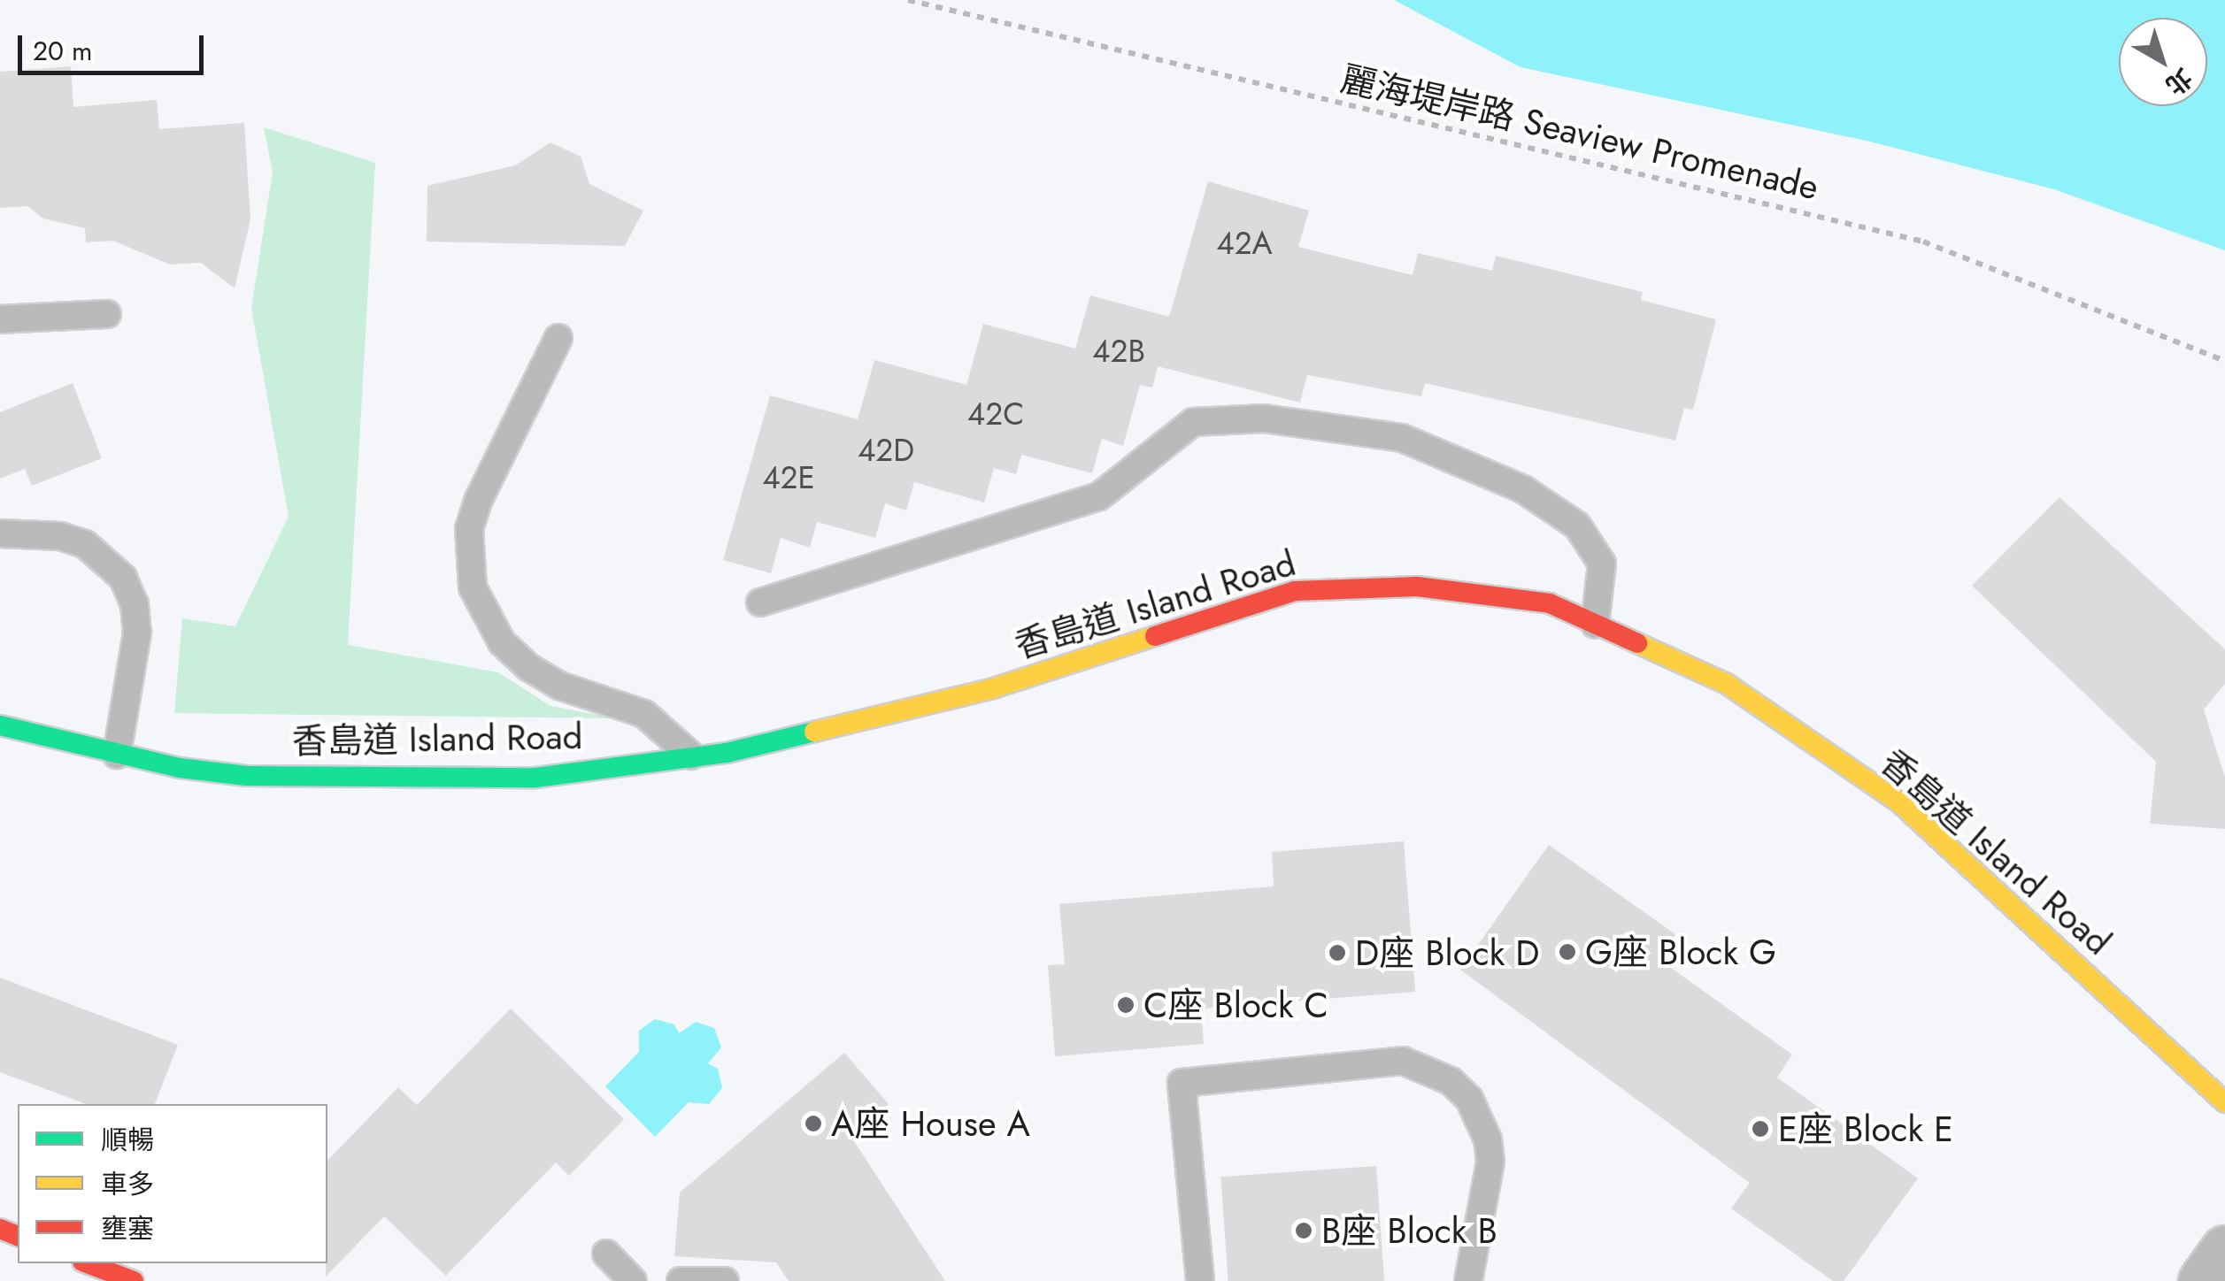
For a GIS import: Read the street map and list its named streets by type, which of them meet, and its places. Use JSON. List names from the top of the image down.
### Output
{
  "streets": {
    "main road": ["香島道 Island Road"],
    "path": ["麗海堤岸路 Seaview Promenade"]
  },
  "places": [
    "G座 Block G",
    "D座 Block D",
    "C座 Block C",
    "A座 House A",
    "E座 Block E",
    "B座 Block B"
  ],
  "house_numbers": [
    "42A",
    "42B",
    "42C",
    "42D",
    "42E"
  ],
  "legend": ["順暢", "車多", "壅塞"],
  "scale_bar": "20 m",
  "north": "bottom right"
}
